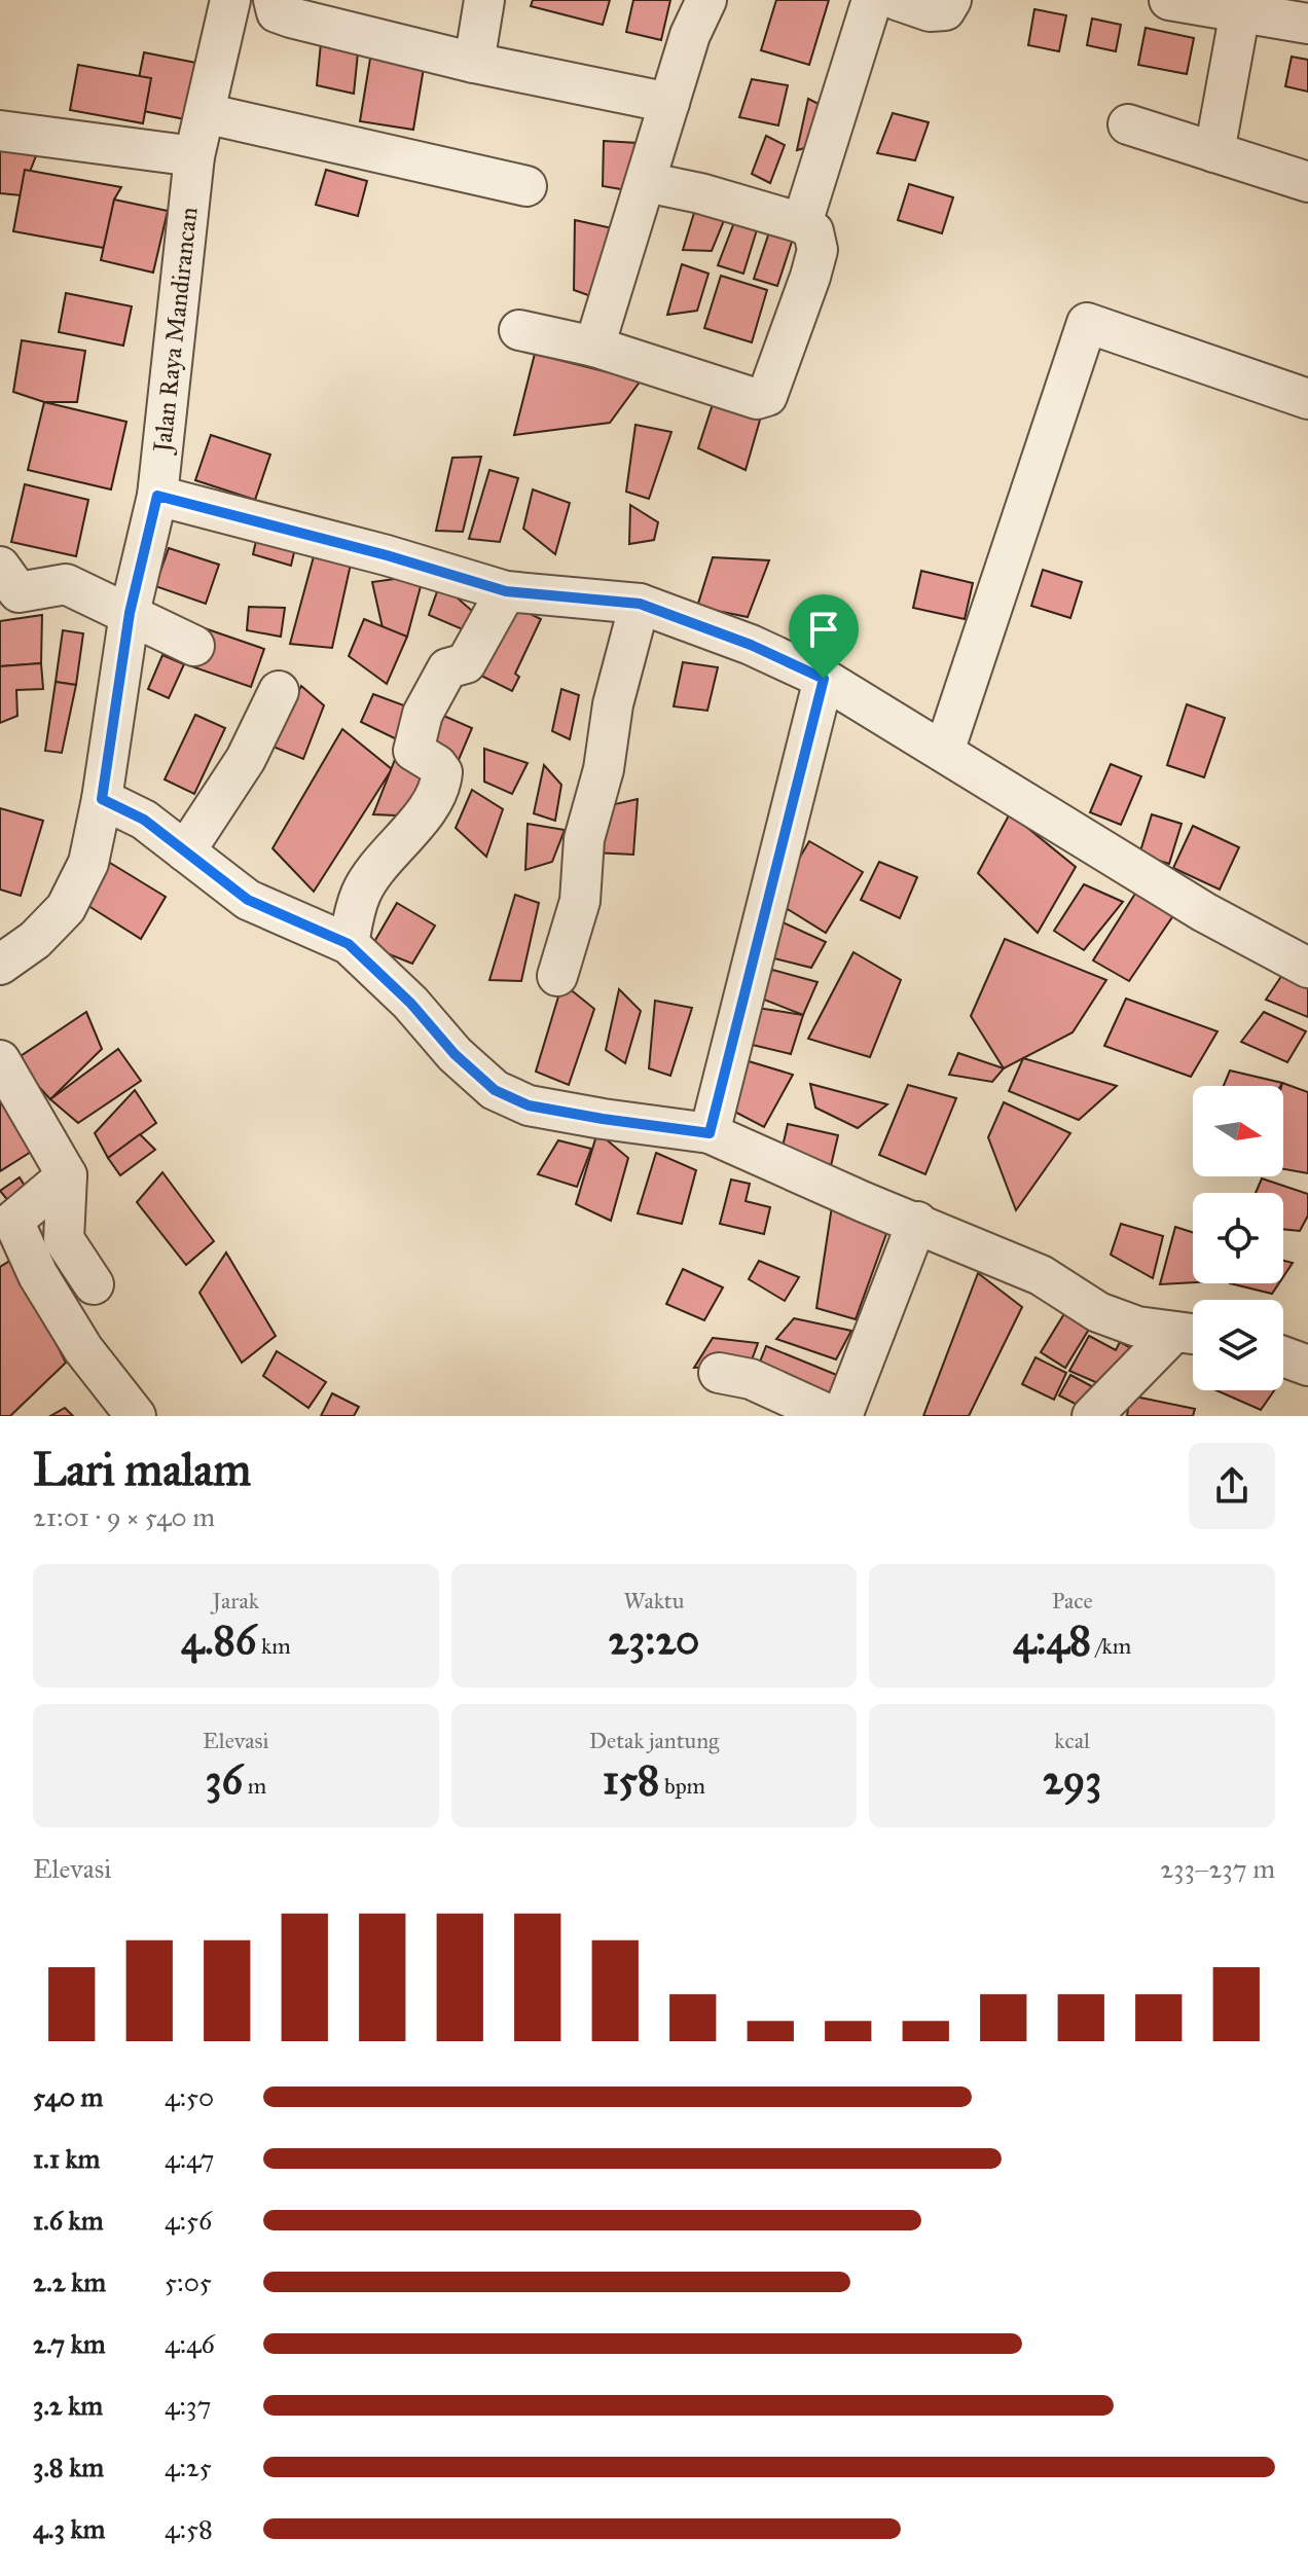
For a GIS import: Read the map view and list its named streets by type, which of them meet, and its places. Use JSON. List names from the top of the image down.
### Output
{
  "streets": {
    "street": ["Jalan Raya Mandirancan"]
  },
  "north": "right",
  "page": {
    "heading": ["Lari malam", "21:01 · 9 × 540 m"],
    "stats": [
      ["Jarak", "4.86 km"],
      ["Waktu", "23:20"],
      ["Pace", "4:48 /km"],
      ["Elevasi", "36 m"],
      ["Detak jantung", "158 bpm"],
      ["kcal", "293"]
    ],
    "chart": ["Elevasi", "233–237 m"],
    "list": [
      {
        "name": "540 m",
        "note": "4:50"
      },
      {
        "name": "1.1 km",
        "note": "4:47"
      },
      {
        "name": "1.6 km",
        "note": "4:56"
      },
      {
        "name": "2.2 km",
        "note": "5:05"
      },
      {
        "name": "2.7 km",
        "note": "4:46"
      },
      {
        "name": "3.2 km",
        "note": "4:37"
      },
      {
        "name": "3.8 km",
        "note": "4:25"
      },
      {
        "name": "4.3 km",
        "note": "4:58"
      }
    ]
  }
}
